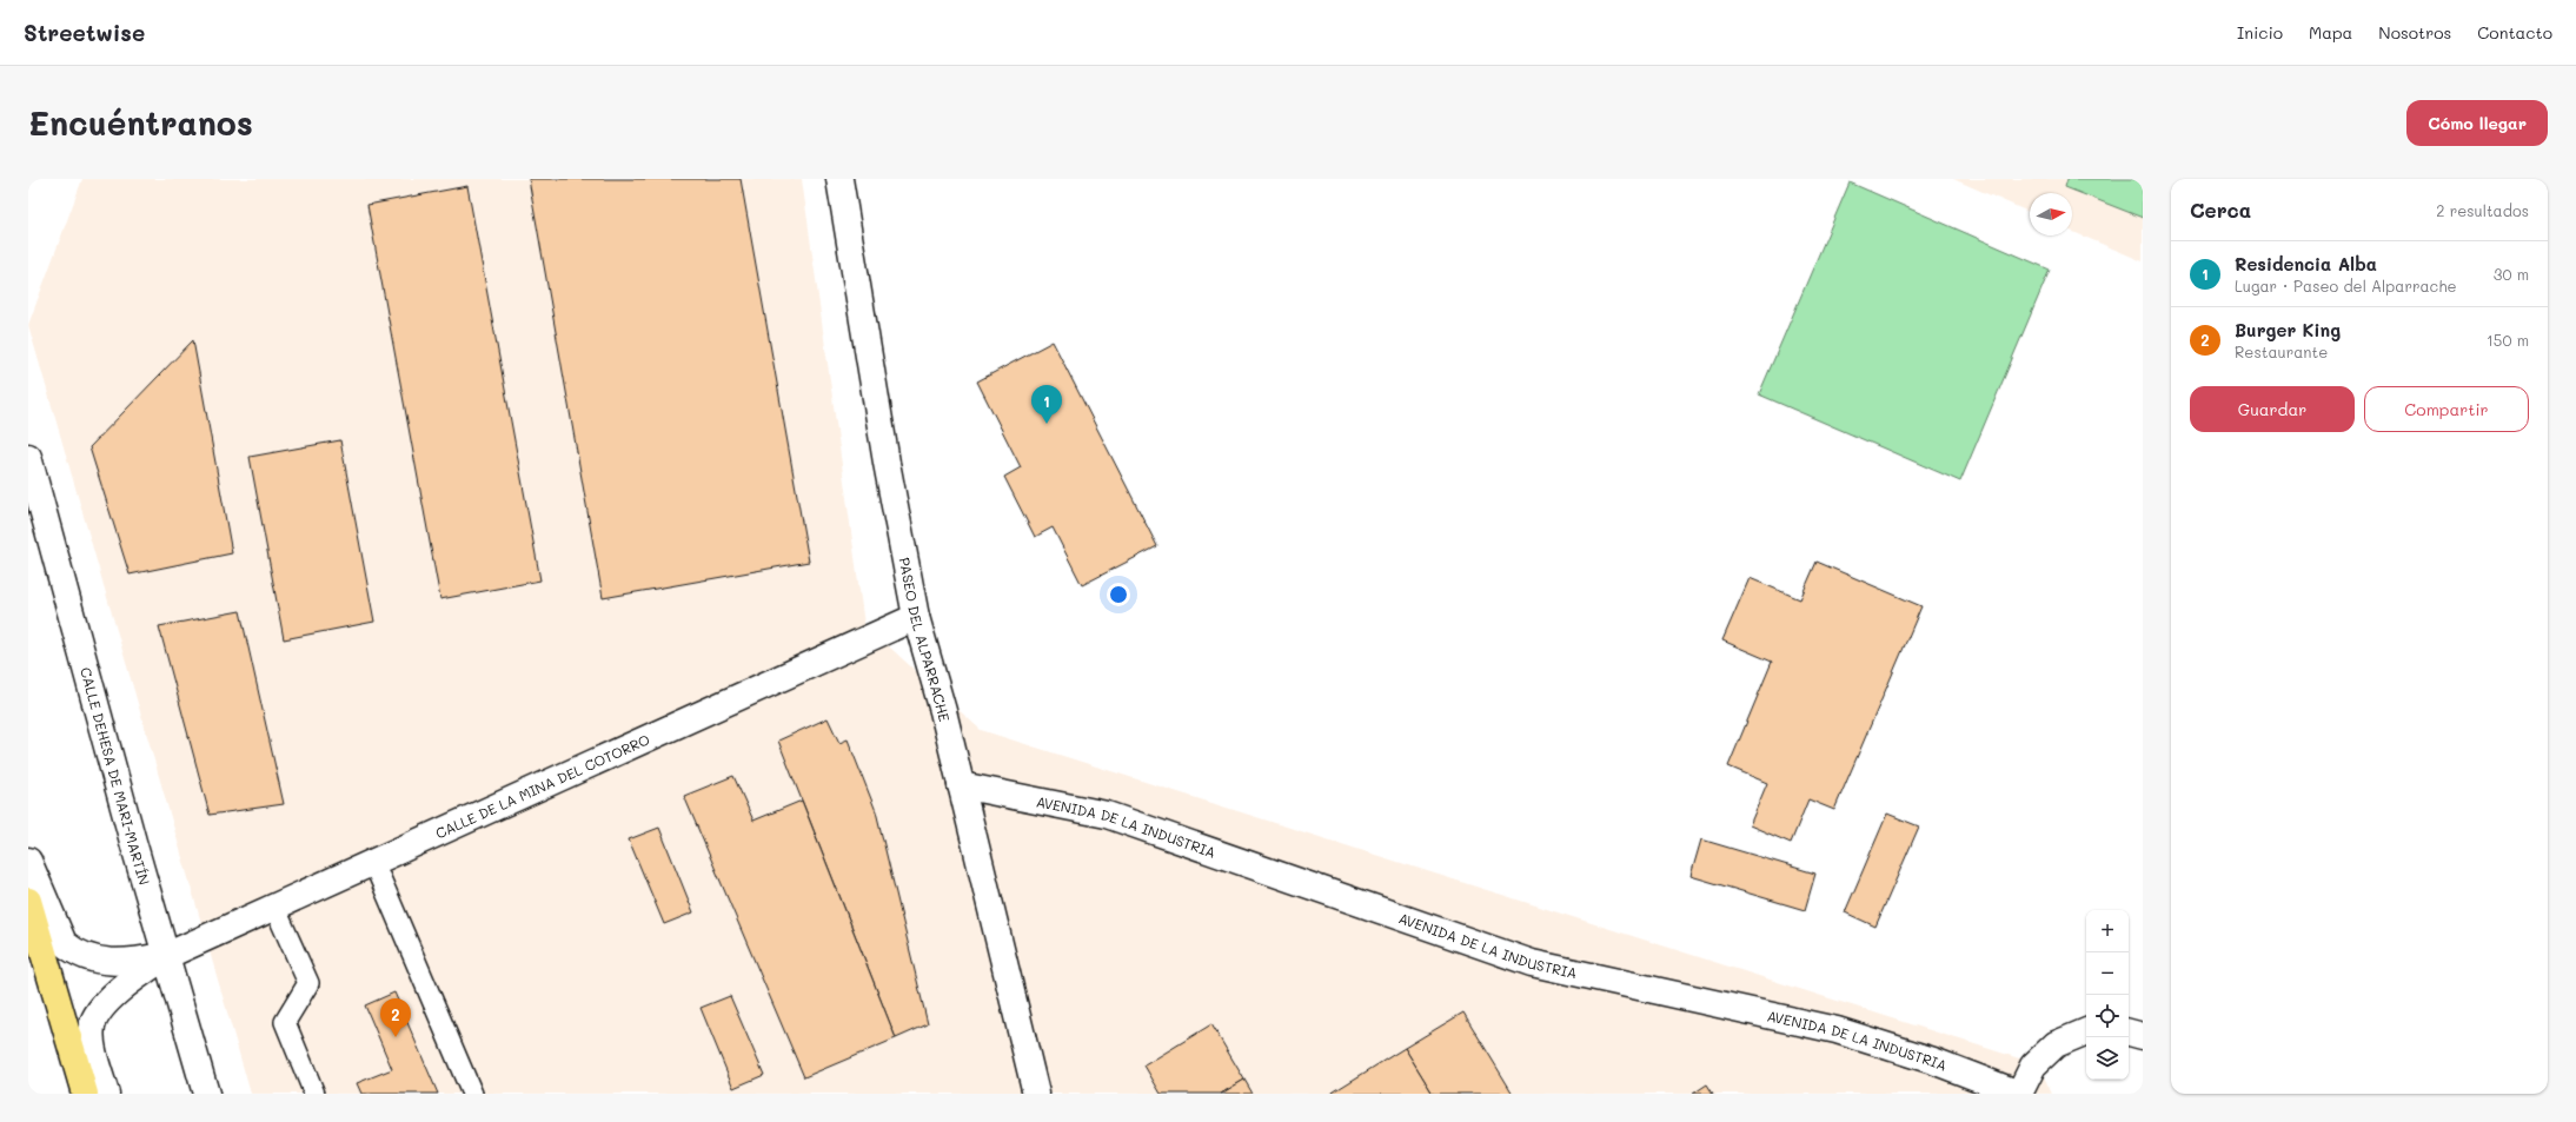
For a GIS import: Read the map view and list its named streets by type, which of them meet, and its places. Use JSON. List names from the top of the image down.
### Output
{
  "streets": {
    "street": [
      "PASEO DEL ALPARRACHE",
      "CALLE DEHESA DE MARI-MARTÍN",
      "CALLE DE LA MINA DEL COTORRO",
      "AVENIDA DE LA INDUSTRIA"
    ]
  },
  "crossings": [
    ["PASEO DEL ALPARRACHE", "CALLE DE LA MINA DEL COTORRO"],
    ["PASEO DEL ALPARRACHE", "AVENIDA DE LA INDUSTRIA"],
    ["CALLE DEHESA DE MARI-MARTÍN", "CALLE DE LA MINA DEL COTORRO"]
  ],
  "north": "right",
  "page": {
    "header": "Streetwise",
    "nav": [
      "Inicio",
      "Mapa",
      "Nosotros",
      "Contacto"
    ],
    "buttons": [
      "Cómo llegar",
      ["Guardar", "Compartir"]
    ],
    "title": "Encuéntranos",
    "heading": ["Cerca", "2 resultados"],
    "list": [
      {
        "mark": "1",
        "name": "Residencia Alba",
        "note": "Lugar · Paseo del Alparrache",
        "value": "30 m"
      },
      {
        "mark": "2",
        "name": "Burger King",
        "note": "Restaurante",
        "value": "150 m"
      }
    ],
    "pins": ["1", "2"],
    "map_buttons": ["+", "−"]
  }
}
